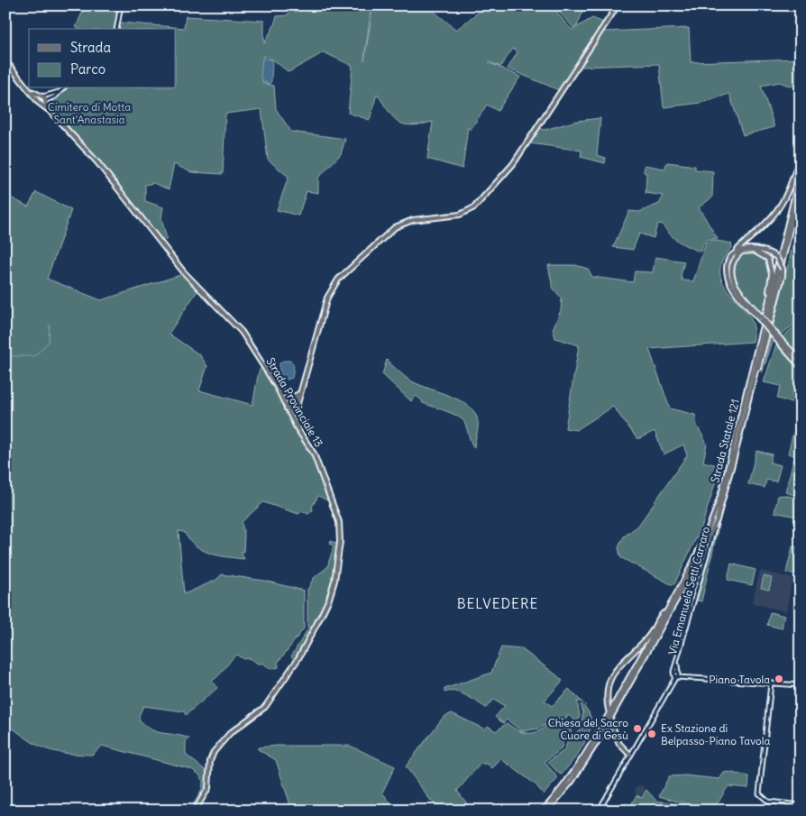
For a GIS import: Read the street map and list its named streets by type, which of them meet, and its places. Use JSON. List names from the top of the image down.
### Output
{
  "streets": {
    "main road": ["Strada Provinciale 13", "Strada Statale 121"],
    "street": ["Via Emanuela Setti Carraro"]
  },
  "crossings": [
    ["Strada Statale 121", "Via Emanuela Setti Carraro"]
  ],
  "districts": ["BELVEDERE"],
  "parks": ["Cimitero di Motta Sant'Anastasia"],
  "places": ["Piano Tavola", "Chiesa del Sacro Cuore di Gesù", "Ex Stazione di Belpasso-Piano Tavola"],
  "legend": ["Strada", "Parco"]
}
